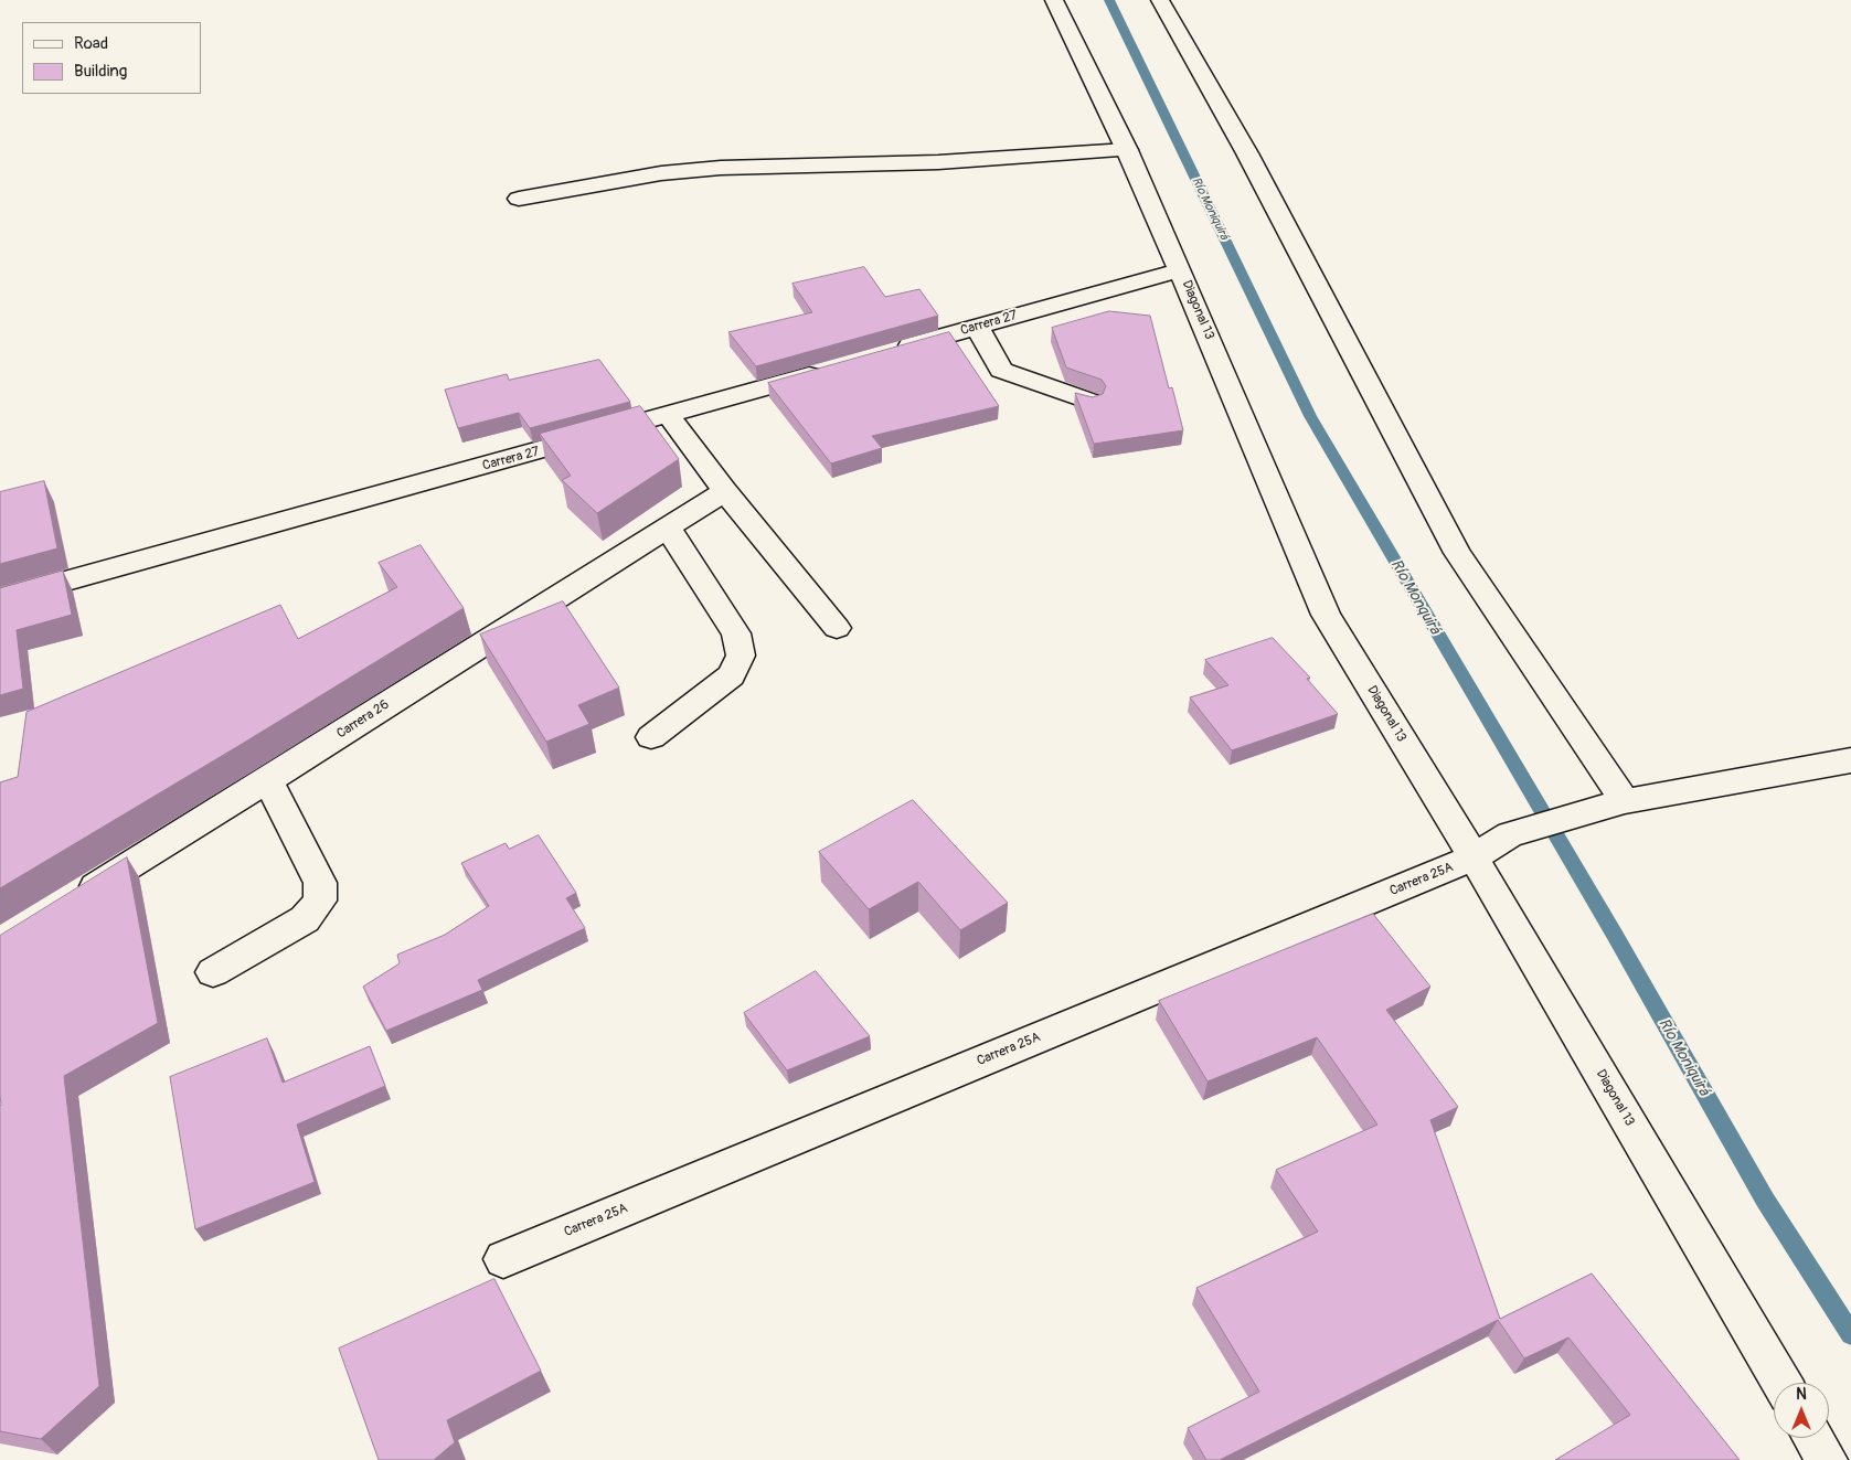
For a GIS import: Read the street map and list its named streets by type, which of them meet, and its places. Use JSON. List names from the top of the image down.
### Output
{
  "streets": {
    "street": [
      "Diagonal 13",
      "Carrera 27",
      "Carrera 26",
      "Carrera 25A"
    ]
  },
  "crossings": [
    ["Diagonal 13", "Carrera 27"],
    ["Diagonal 13", "Carrera 25A"]
  ],
  "water": ["Río Moniquirá", "Río Monquirá"],
  "legend": ["Road", "Building"],
  "north": "top"
}
